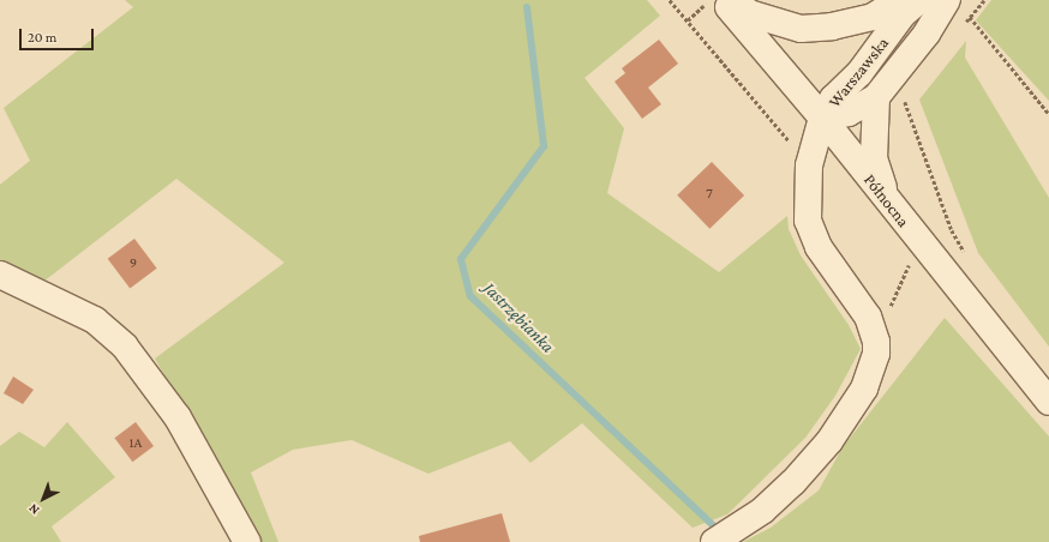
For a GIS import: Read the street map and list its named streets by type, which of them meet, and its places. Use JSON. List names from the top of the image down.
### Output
{
  "streets": {
    "street": ["Warszawska", "Północna"]
  },
  "crossings": [
    ["Warszawska", "Północna"]
  ],
  "water": ["Jastrzębianka"],
  "house_numbers": ["7", "9", "1A"],
  "scale_bar": "20 m",
  "north": "bottom left"
}
